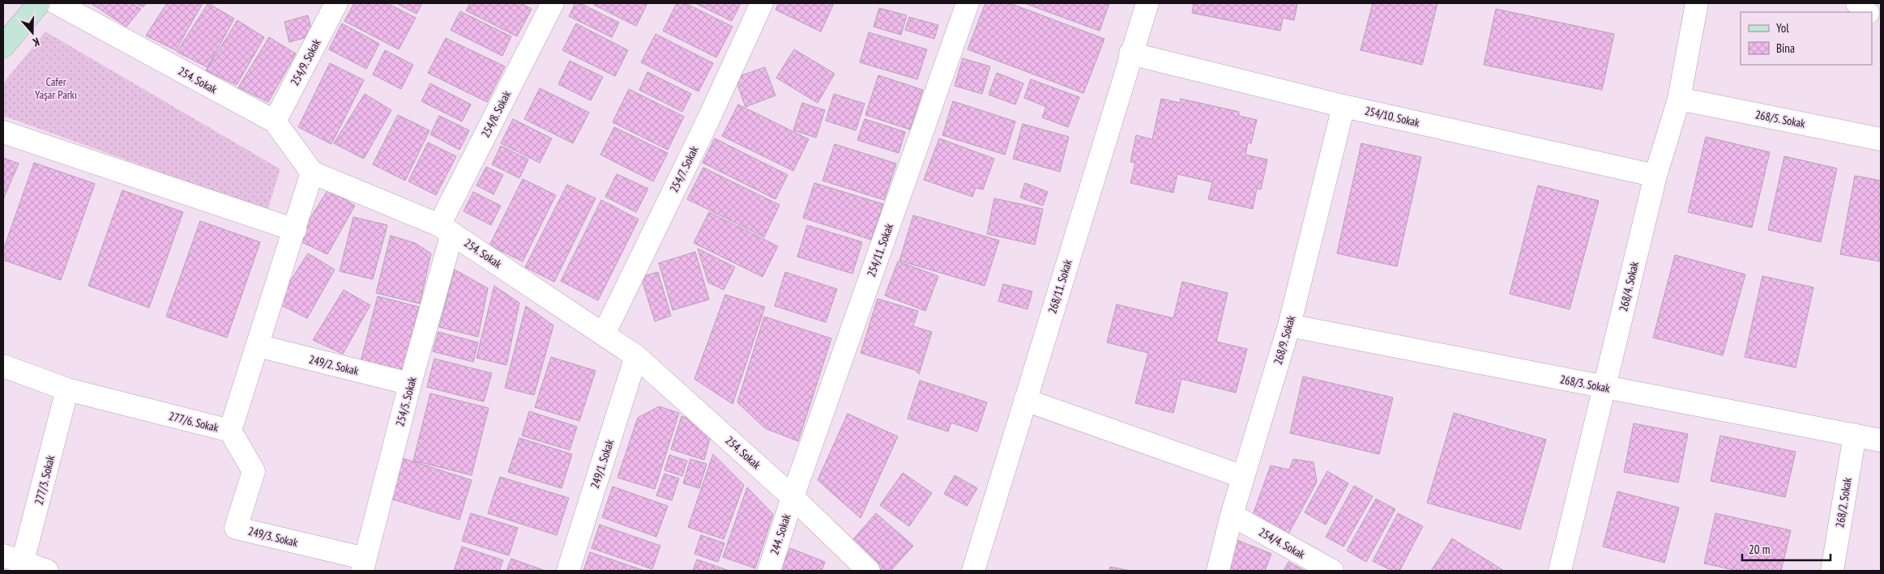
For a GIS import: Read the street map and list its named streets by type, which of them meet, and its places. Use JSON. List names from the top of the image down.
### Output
{
  "streets": {
    "street": [
      "254/9. Sokak",
      "254. Sokak",
      "254/8. Sokak",
      "254/10. Sokak",
      "268/5. Sokak",
      "254/7. Sokak",
      "254/11. Sokak",
      "268/11. Sokak",
      "268/4. Sokak",
      "268/9. Sokak",
      "249/2. Sokak",
      "268/3. Sokak",
      "254/5. Sokak",
      "277/6. Sokak",
      "249/1. Sokak",
      "277/3. Sokak",
      "268/2. Sokak",
      "244. Sokak",
      "249/3. Sokak",
      "254/4. Sokak"
    ]
  },
  "crossings": [
    ["254/9. Sokak", "254. Sokak"],
    ["254. Sokak", "254/8. Sokak"],
    ["254. Sokak", "254/7. Sokak"],
    ["254. Sokak", "254/11. Sokak"],
    ["254. Sokak", "254/5. Sokak"],
    ["254. Sokak", "277/6. Sokak"],
    ["254. Sokak", "249/1. Sokak"],
    ["254. Sokak", "244. Sokak"],
    ["254/8. Sokak", "254/5. Sokak"],
    ["254/10. Sokak", "268/11. Sokak"],
    ["254/10. Sokak", "268/4. Sokak"],
    ["254/10. Sokak", "268/9. Sokak"],
    ["268/5. Sokak", "268/4. Sokak"],
    ["254/11. Sokak", "244. Sokak"],
    ["268/4. Sokak", "268/3. Sokak"],
    ["268/9. Sokak", "268/3. Sokak"],
    ["268/9. Sokak", "254/4. Sokak"],
    ["249/2. Sokak", "254/5. Sokak"],
    ["249/2. Sokak", "277/6. Sokak"],
    ["268/3. Sokak", "268/2. Sokak"],
    ["254/5. Sokak", "249/3. Sokak"],
    ["277/6. Sokak", "277/3. Sokak"],
    ["277/6. Sokak", "249/3. Sokak"]
  ],
  "parks": ["Cafer Yaşar Parkı"],
  "legend": ["Yol", "Bina"],
  "scale_bar": "20 m",
  "north": "bottom"
}
